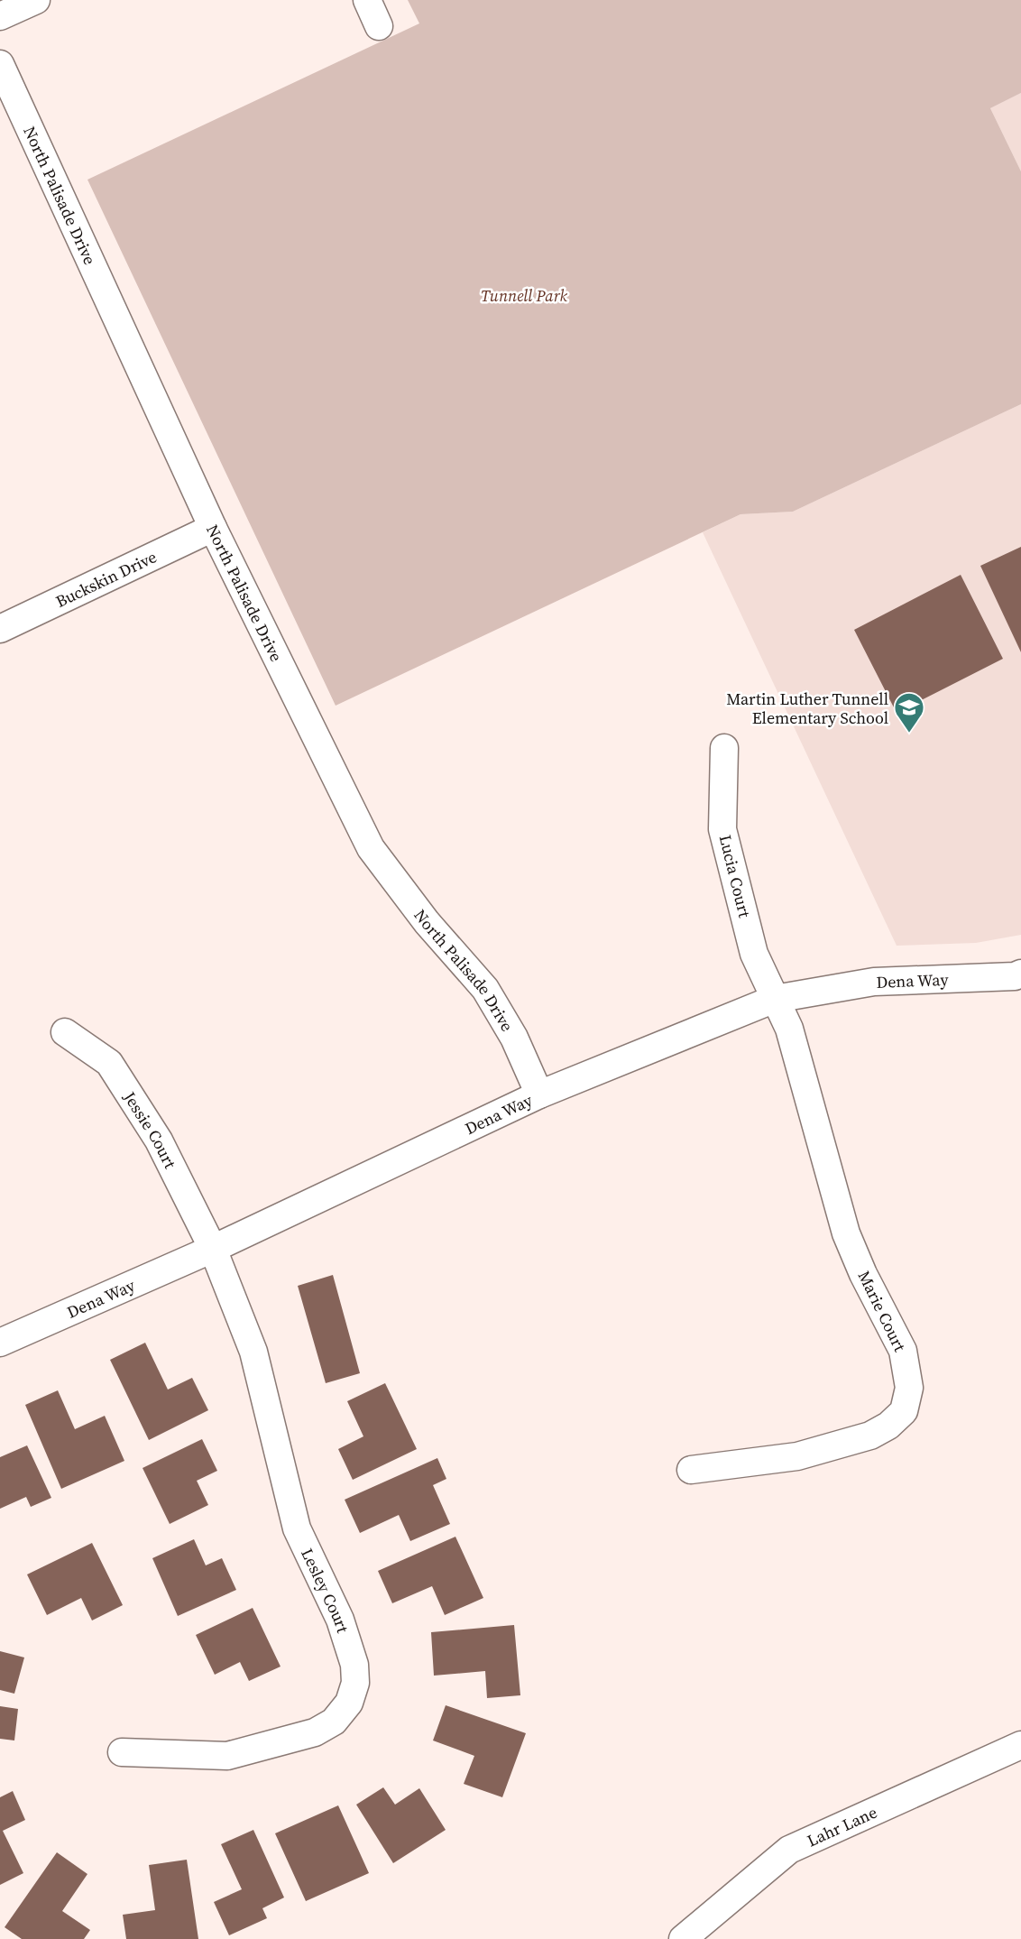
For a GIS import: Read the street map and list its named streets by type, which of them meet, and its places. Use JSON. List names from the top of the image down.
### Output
{
  "streets": {
    "street": [
      "North Palisade Drive",
      "Buckskin Drive",
      "Lucia Court",
      "Dena Way",
      "Jessie Court",
      "Marie Court",
      "Lesley Court",
      "Lahr Lane"
    ]
  },
  "crossings": [
    ["North Palisade Drive", "Buckskin Drive"],
    ["North Palisade Drive", "Dena Way"],
    ["Lucia Court", "Dena Way"],
    ["Lucia Court", "Marie Court"],
    ["Dena Way", "Jessie Court"],
    ["Dena Way", "Marie Court"],
    ["Dena Way", "Lesley Court"],
    ["Jessie Court", "Lesley Court"]
  ],
  "parks": ["Tunnell Park"],
  "places": {
    "school or university": ["Martin Luther Tunnell Elementary School"]
  }
}
